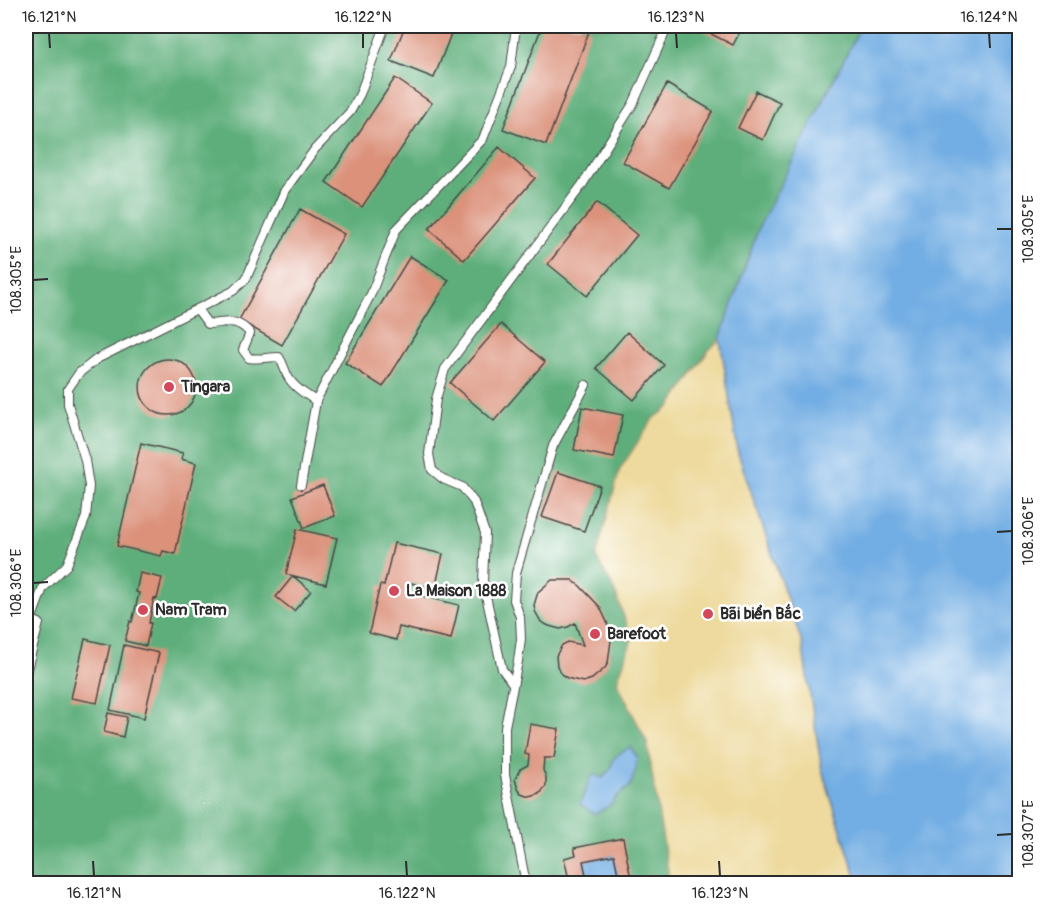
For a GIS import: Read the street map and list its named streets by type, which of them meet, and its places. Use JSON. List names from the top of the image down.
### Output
{
  "places": [
    "Tingara",
    "La Maison 1888",
    "Nam Tram",
    "Bãi biển Bắc",
    "Barefoot"
  ],
  "coordinates": [
    "16.121°N",
    "16.122°N",
    "16.123°N",
    "16.124°N",
    "108.305°E",
    "108.306°E",
    "108.307°E"
  ]
}
